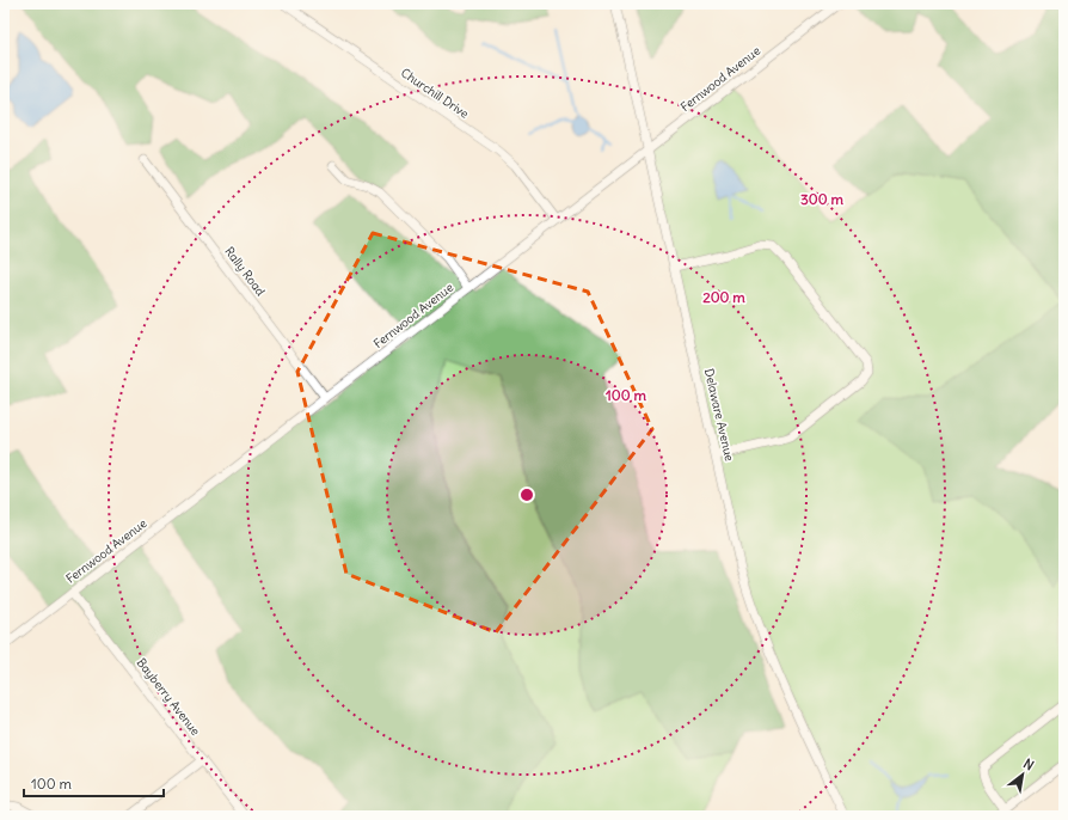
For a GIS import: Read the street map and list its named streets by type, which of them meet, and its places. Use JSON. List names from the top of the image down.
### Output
{
  "streets": {
    "street": [
      "Fernwood Avenue",
      "Churchill Drive",
      "Rally Road",
      "Delaware Avenue",
      "Bayberry Avenue"
    ]
  },
  "crossings": [
    ["Fernwood Avenue", "Churchill Drive"],
    ["Fernwood Avenue", "Rally Road"],
    ["Fernwood Avenue", "Delaware Avenue"],
    ["Fernwood Avenue", "Bayberry Avenue"]
  ],
  "scale_bar": "100 m",
  "north": "top right",
  "rings": ["300 m", "200 m", "100 m"]
}
